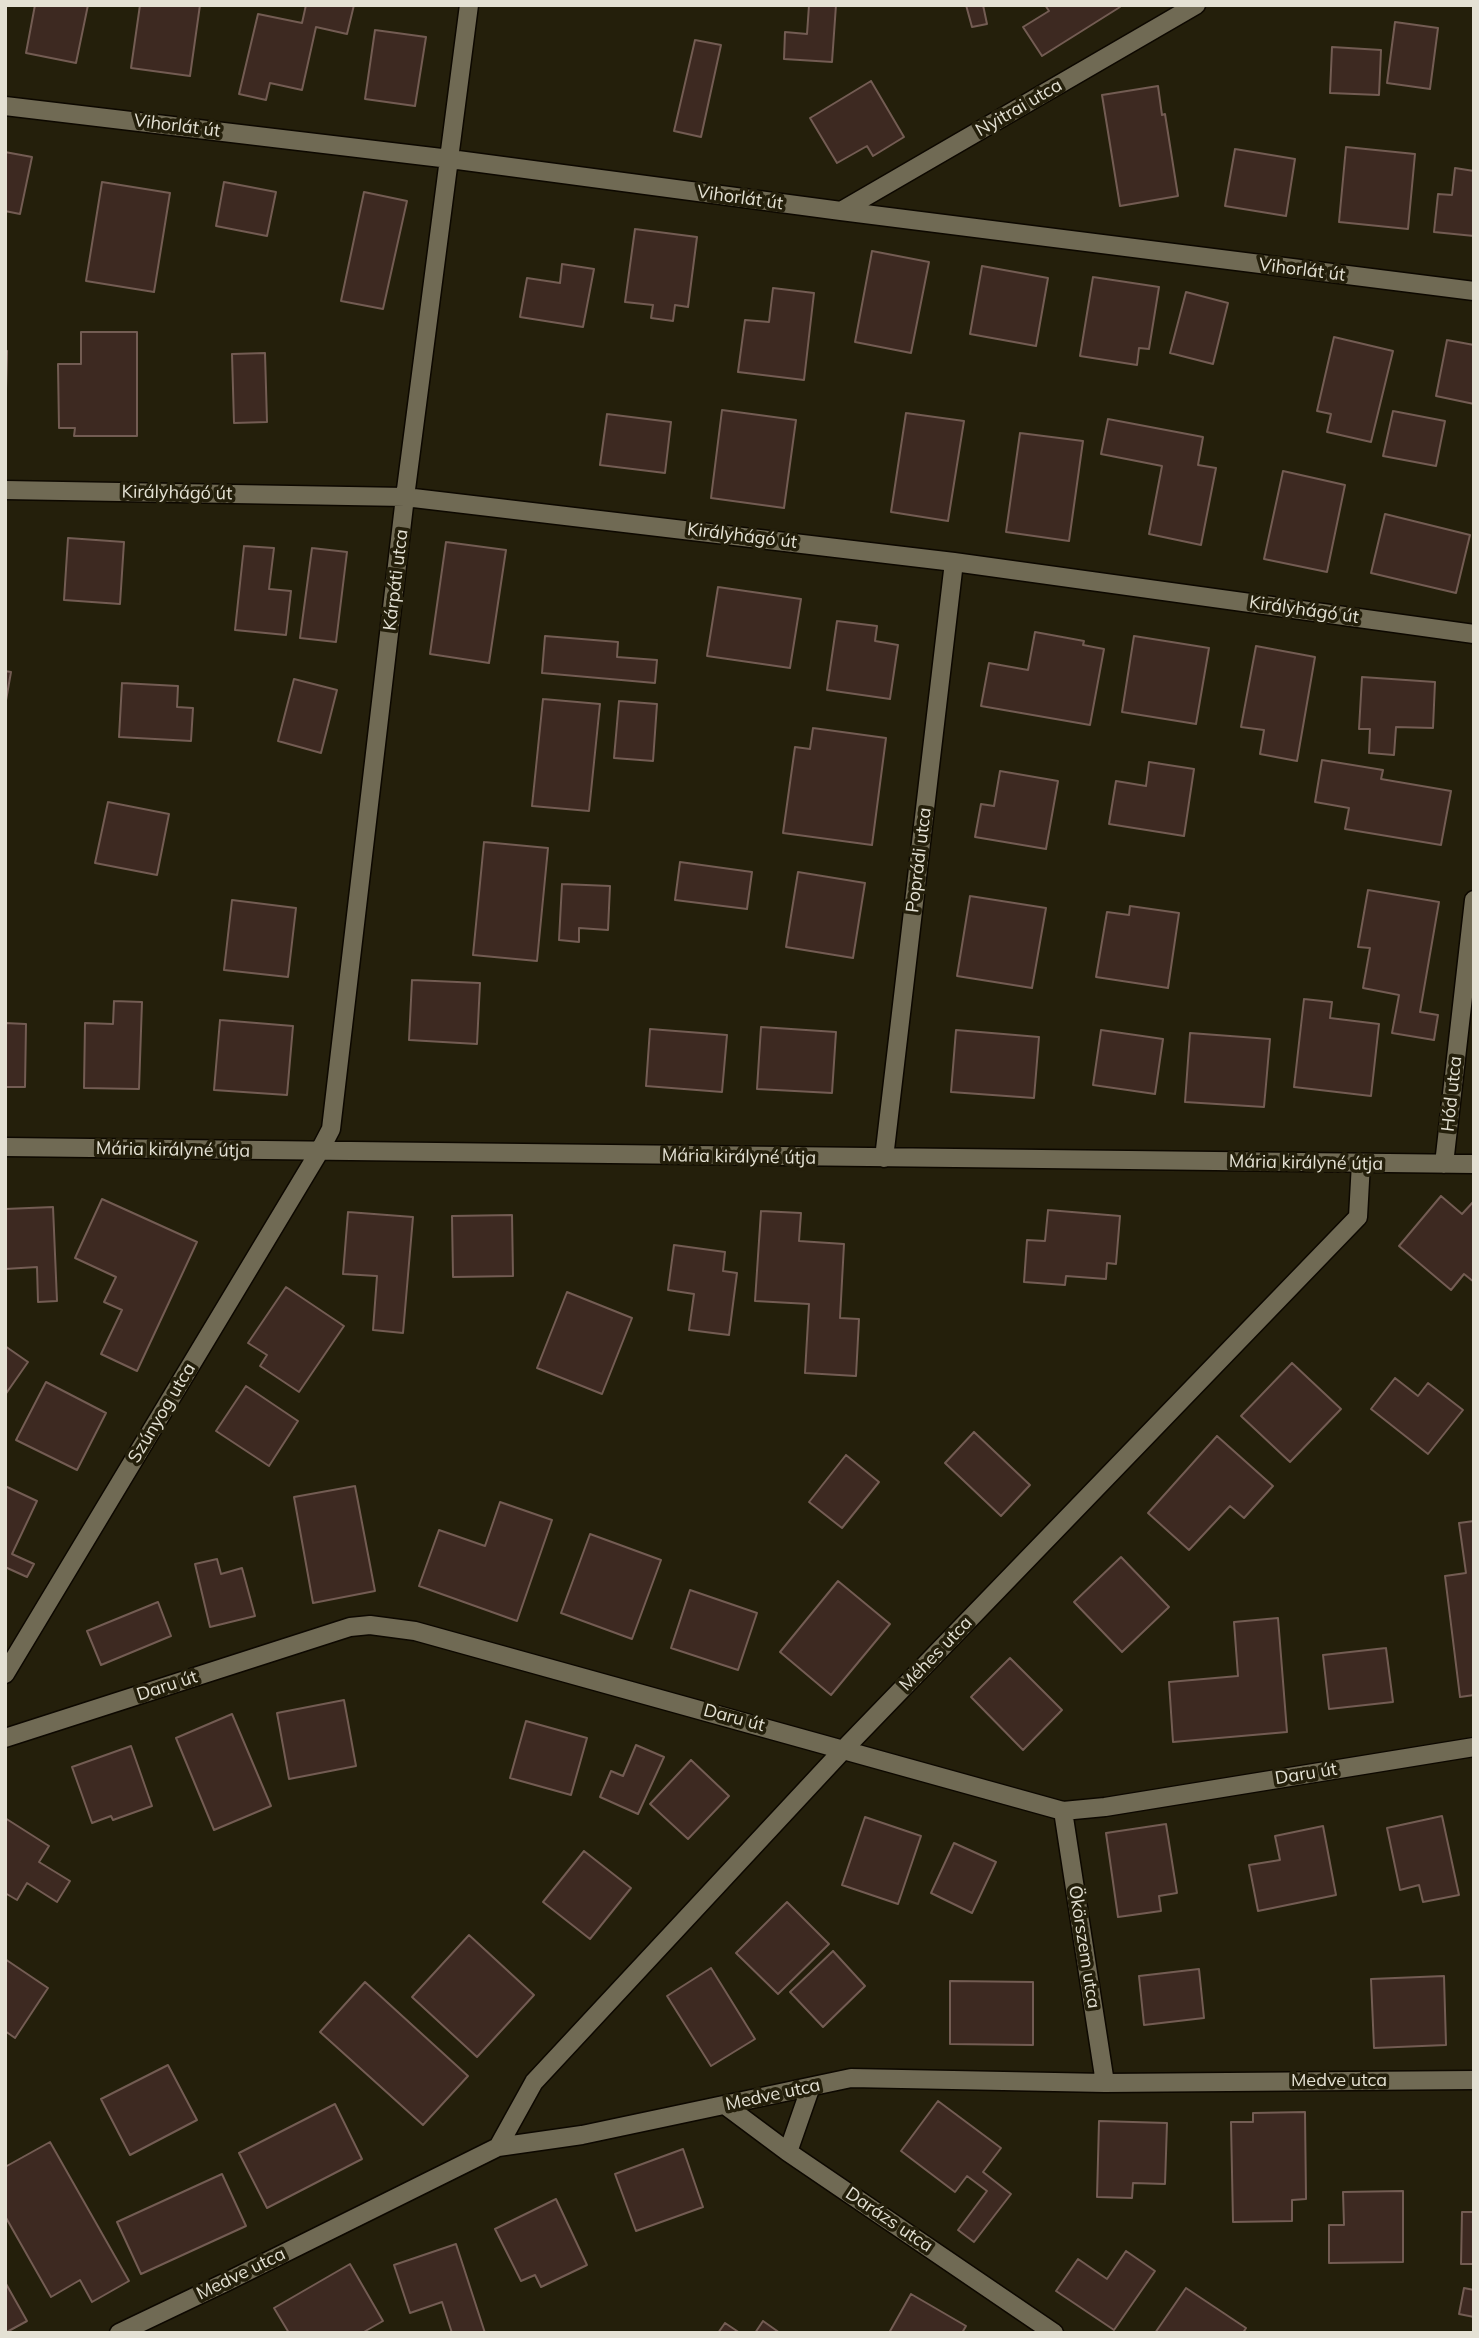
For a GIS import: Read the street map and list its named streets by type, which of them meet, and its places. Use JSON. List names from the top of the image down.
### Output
{
  "streets": {
    "street": [
      "Nyitrai utca",
      "Vihorlát út",
      "Királyhágó út",
      "Kárpáti utca",
      "Poprádi utca",
      "Hód utca",
      "Mária királyné útja",
      "Szúnyog utca",
      "Méhes utca",
      "Daru út",
      "Ökörszem utca",
      "Medve utca",
      "Darázs utca"
    ]
  },
  "crossings": [
    ["Nyitrai utca", "Vihorlát út"],
    ["Vihorlát út", "Kárpáti utca"],
    ["Királyhágó út", "Kárpáti utca"],
    ["Királyhágó út", "Poprádi utca"],
    ["Kárpáti utca", "Mária királyné útja"],
    ["Kárpáti utca", "Szúnyog utca"],
    ["Poprádi utca", "Mária királyné útja"],
    ["Hód utca", "Mária királyné útja"],
    ["Mária királyné útja", "Szúnyog utca"],
    ["Mária királyné útja", "Méhes utca"],
    ["Méhes utca", "Daru út"],
    ["Méhes utca", "Medve utca"],
    ["Daru út", "Ökörszem utca"],
    ["Ökörszem utca", "Medve utca"],
    ["Medve utca", "Darázs utca"]
  ]
}
